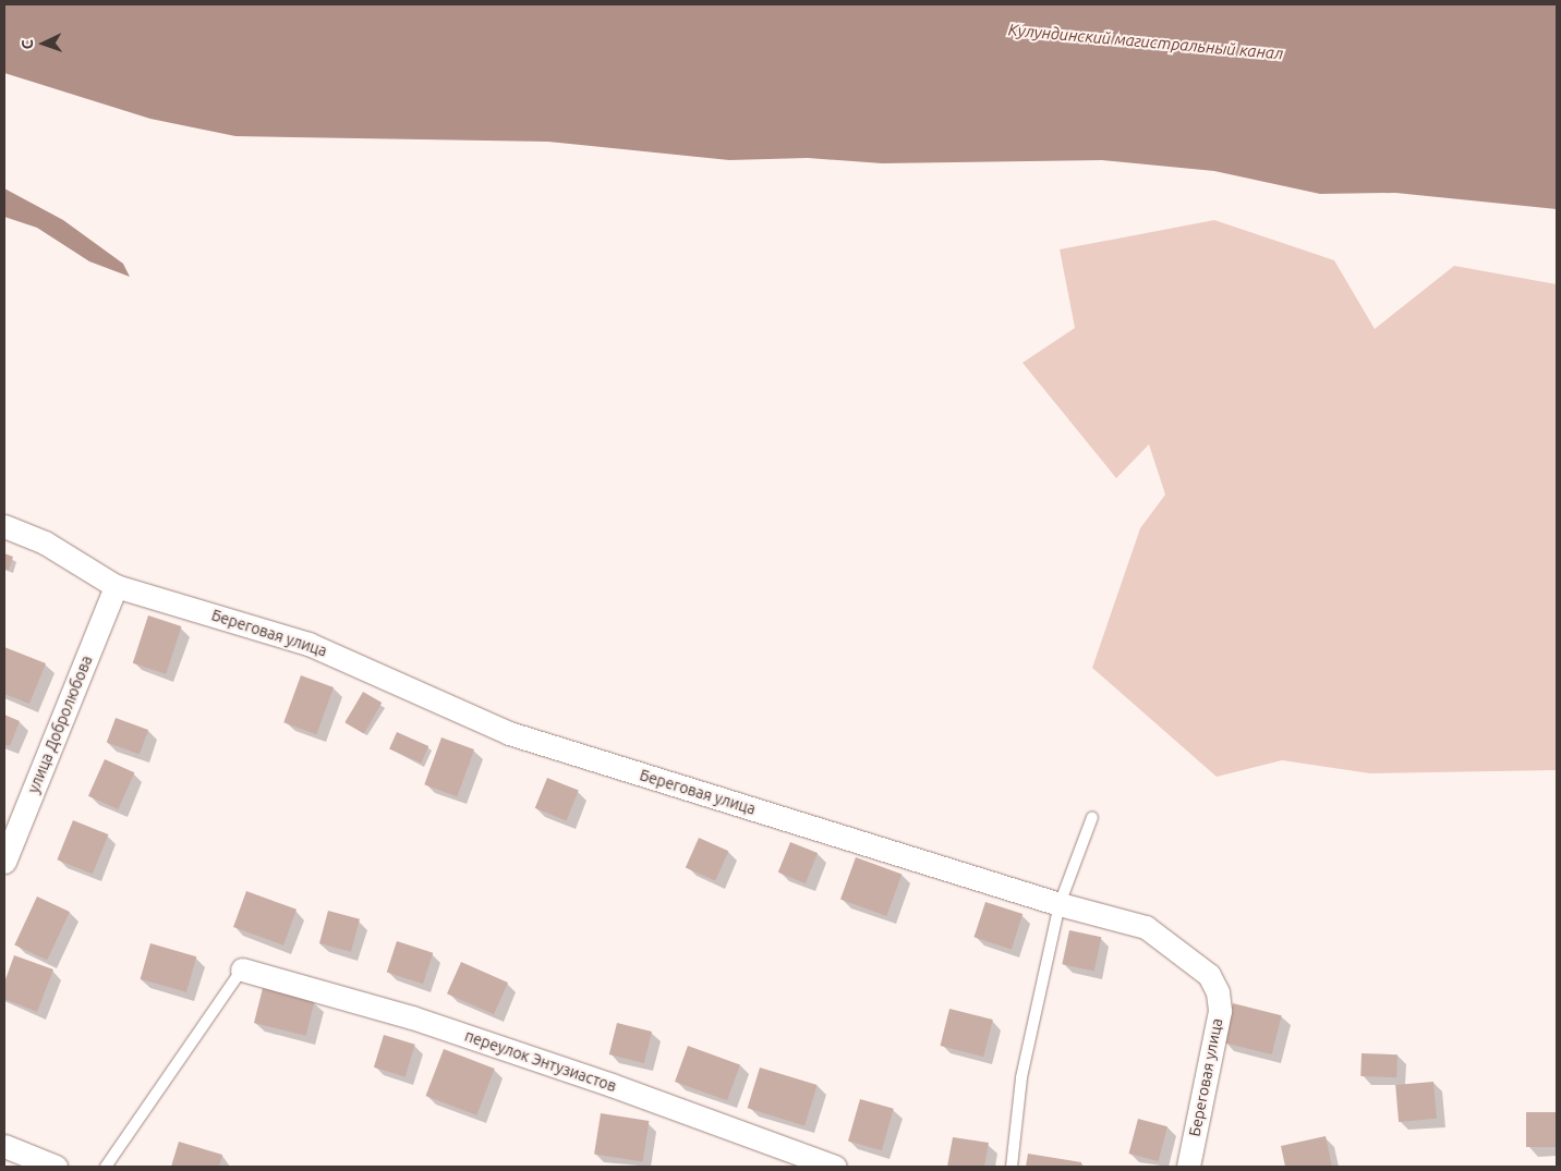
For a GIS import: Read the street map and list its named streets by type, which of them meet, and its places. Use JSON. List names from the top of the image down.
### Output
{
  "streets": {
    "street": ["Береговая улица", "улица Добролюбова", "переулок Энтузиастов"]
  },
  "crossings": [
    ["Береговая улица", "улица Добролюбова"]
  ],
  "water": ["Кулундинский магистральный канал"],
  "north": "left"
}
